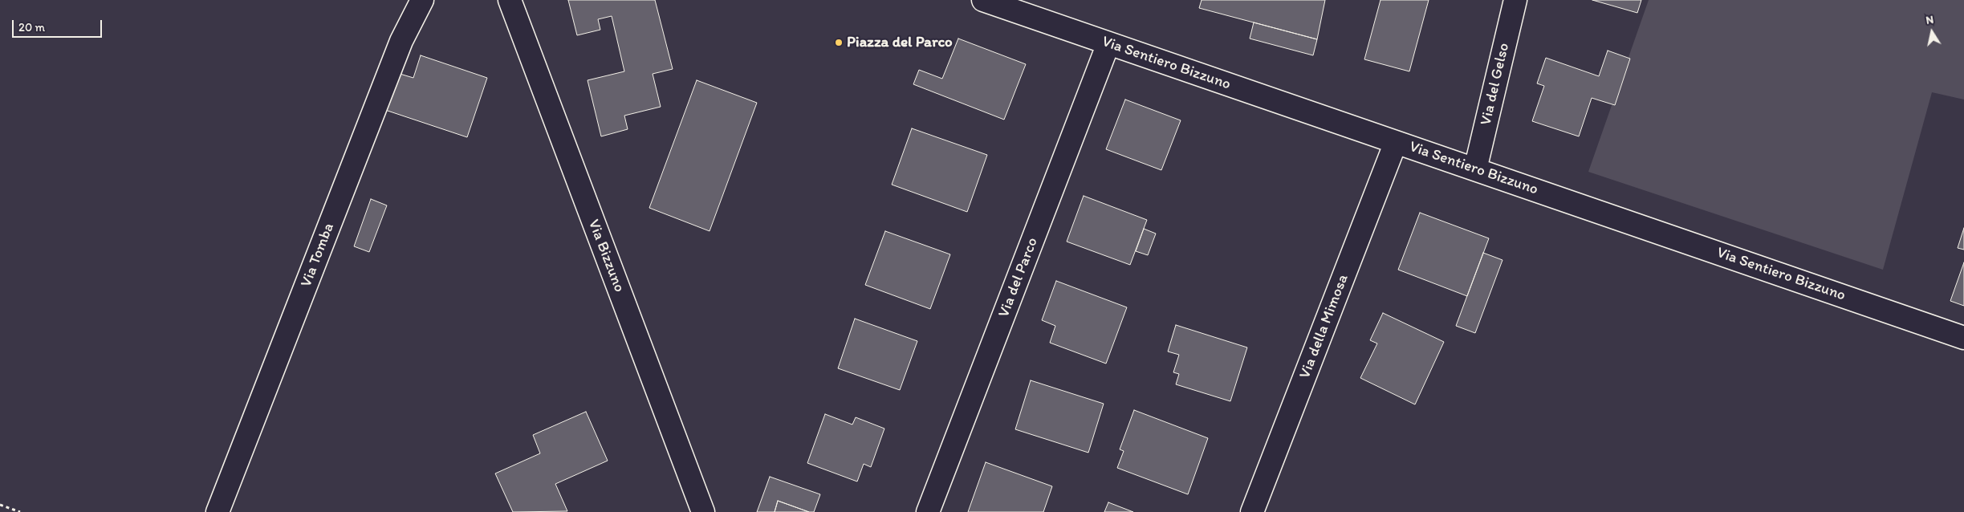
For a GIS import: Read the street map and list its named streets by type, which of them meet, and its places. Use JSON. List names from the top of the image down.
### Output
{
  "streets": {
    "street": [
      "Via Sentiero Bizzuno",
      "Via del Gelso",
      "Via Tomba",
      "Via Bizzuno",
      "Via del Parco",
      "Via della Mimosa"
    ]
  },
  "crossings": [
    ["Via Sentiero Bizzuno", "Via del Gelso"],
    ["Via Sentiero Bizzuno", "Via del Parco"],
    ["Via Sentiero Bizzuno", "Via della Mimosa"]
  ],
  "places": ["Piazza del Parco"],
  "scale_bar": "20 m",
  "north": "top"
}
